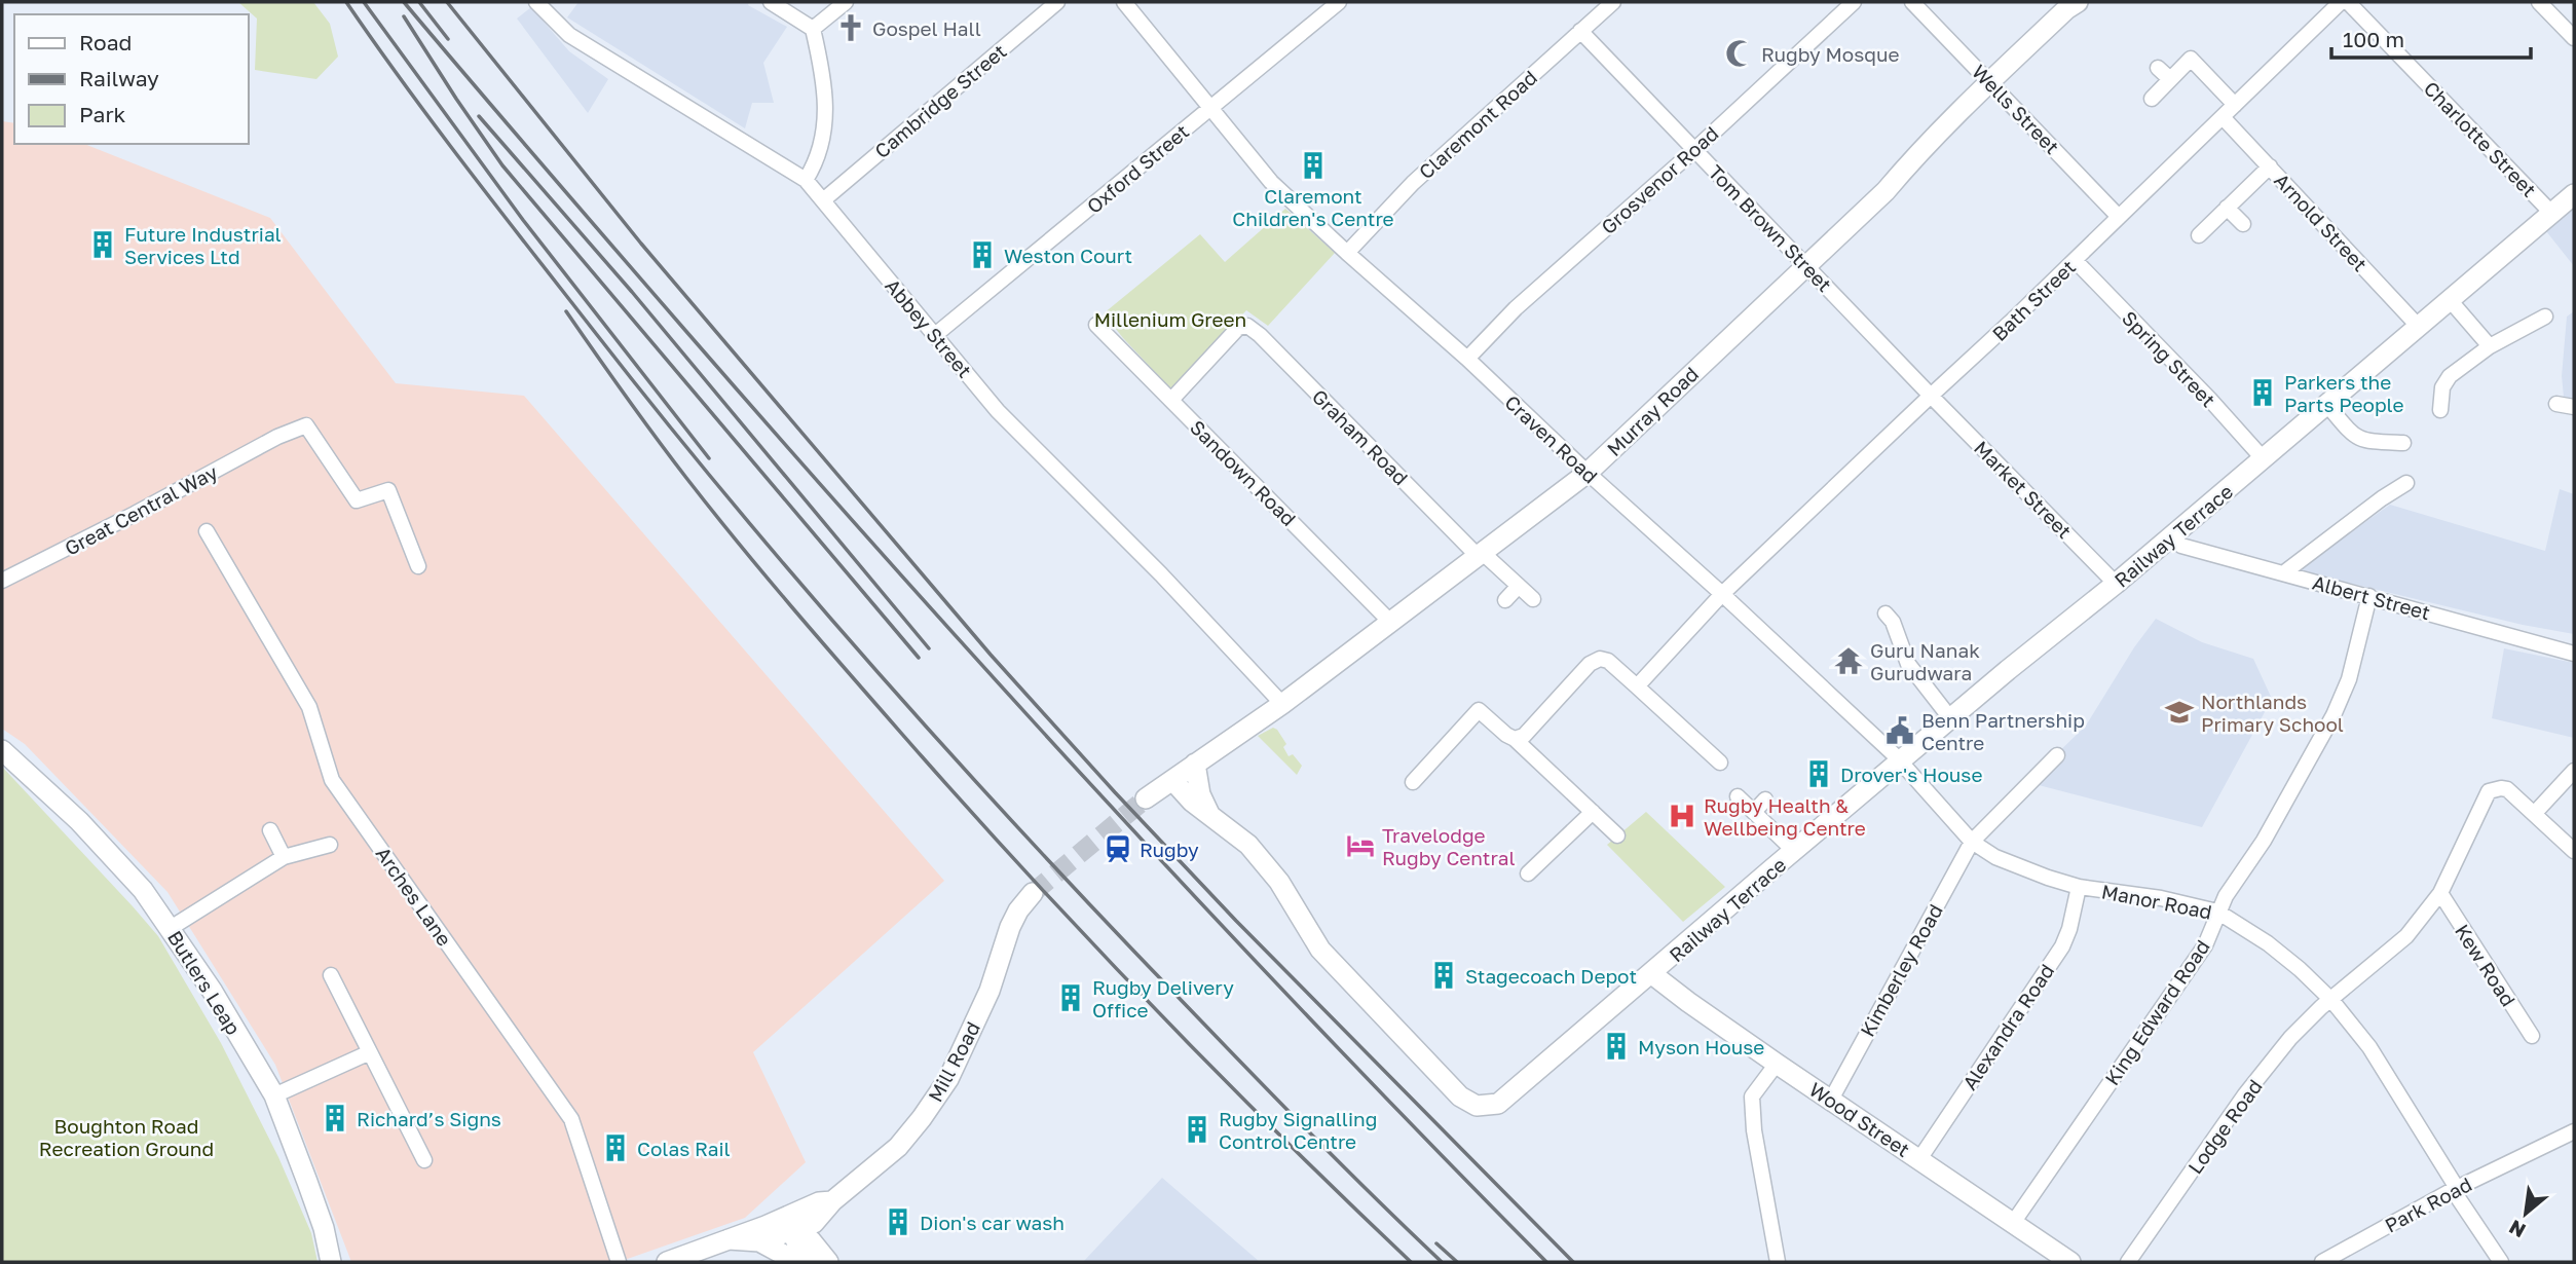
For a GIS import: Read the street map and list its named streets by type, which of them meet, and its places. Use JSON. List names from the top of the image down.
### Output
{
  "streets": {
    "street": [
      "Cambridge Street",
      "Wells Street",
      "Claremont Road",
      "Charlotte Street",
      "Oxford Street",
      "Grosvenor Road",
      "Arnold Street",
      "Tom Brown Street",
      "Bath Street",
      "Abbey Street",
      "Spring Street",
      "Murray Road",
      "Graham Road",
      "Craven Road",
      "Sandown Road",
      "Market Street",
      "Great Central Way",
      "Railway Terrace",
      "Albert Street",
      "Arches Lane",
      "Manor Road",
      "Kew Road",
      "Kimberley Road",
      "Butlers Leap",
      "King Edward Road",
      "Alexandra Road",
      "Mill Road",
      "Wood Street",
      "Lodge Road",
      "Park Road"
    ]
  },
  "crossings": [
    ["Cambridge Street", "Abbey Street"],
    ["Wells Street", "Bath Street"],
    ["Wells Street", "Murray Road"],
    ["Claremont Road", "Tom Brown Street"],
    ["Claremont Road", "Craven Road"],
    ["Charlotte Street", "Railway Terrace"],
    ["Oxford Street", "Abbey Street"],
    ["Oxford Street", "Craven Road"],
    ["Grosvenor Road", "Tom Brown Street"],
    ["Grosvenor Road", "Craven Road"],
    ["Arnold Street", "Bath Street"],
    ["Arnold Street", "Railway Terrace"],
    ["Tom Brown Street", "Bath Street"],
    ["Tom Brown Street", "Murray Road"],
    ["Tom Brown Street", "Market Street"],
    ["Bath Street", "Spring Street"],
    ["Bath Street", "Craven Road"],
    ["Bath Street", "Market Street"],
    ["Abbey Street", "Murray Road"],
    ["Spring Street", "Railway Terrace"],
    ["Murray Road", "Graham Road"],
    ["Murray Road", "Craven Road"],
    ["Murray Road", "Sandown Road"],
    ["Murray Road", "Railway Terrace"],
    ["Graham Road", "Sandown Road"],
    ["Craven Road", "Railway Terrace"],
    ["Craven Road", "Manor Road"],
    ["Market Street", "Railway Terrace"],
    ["Railway Terrace", "Albert Street"],
    ["Railway Terrace", "Manor Road"],
    ["Railway Terrace", "Wood Street"],
    ["Albert Street", "King Edward Road"],
    ["Manor Road", "Kimberley Road"],
    ["Manor Road", "King Edward Road"],
    ["Manor Road", "Alexandra Road"],
    ["Manor Road", "Lodge Road"],
    ["Manor Road", "Park Road"],
    ["Kew Road", "Lodge Road"],
    ["Kimberley Road", "Wood Street"],
    ["King Edward Road", "Wood Street"],
    ["Alexandra Road", "Wood Street"]
  ],
  "parks": ["Millenium Green", "Boughton Road Recreation Ground"],
  "places": {
    "church": ["Gospel Hall"],
    "mosque": ["Rugby Mosque"],
    "building": [
      "Claremont Children's Centre",
      "Future Industrial Services Ltd",
      "Weston Court",
      "Parkers the Parts People",
      "Drover's House",
      "Stagecoach Depot",
      "Rugby Delivery Office",
      "Myson House",
      "Richard’s Signs",
      "Rugby Signalling Control Centre",
      "Colas Rail",
      "Dion's car wash"
    ],
    "temple": ["Guru Nanak Gurudwara"],
    "school or university": ["Northlands Primary School"],
    "public building": ["Benn Partnership Centre"],
    "hospital": ["Rugby Health & Wellbeing Centre"],
    "hotel": ["Travelodge Rugby Central"],
    "station": ["Rugby"]
  },
  "legend": ["Road", "Railway", "Park"],
  "scale_bar": "100 m",
  "north": "bottom left"
}
